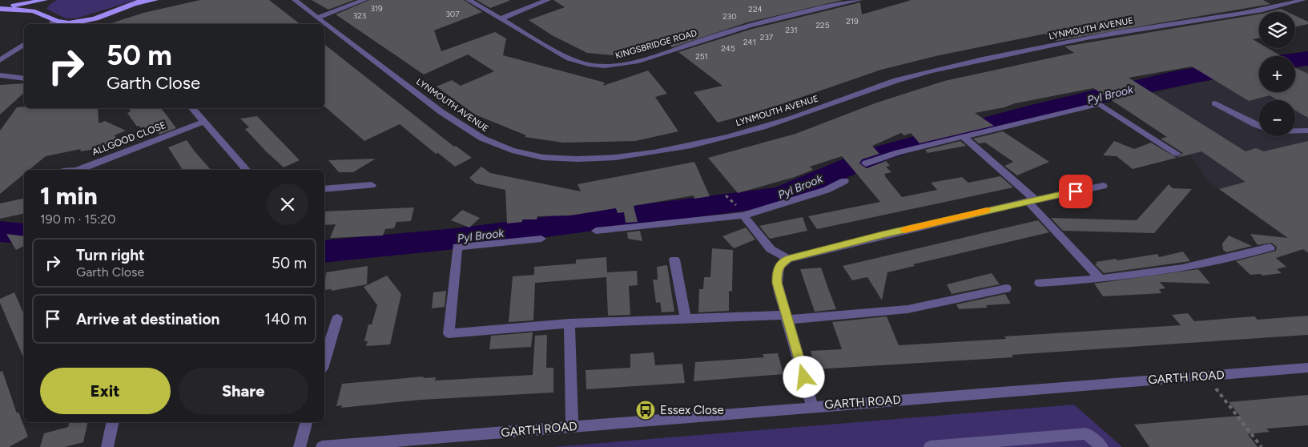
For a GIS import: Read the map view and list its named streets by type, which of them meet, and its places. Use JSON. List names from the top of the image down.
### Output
{
  "streets": {
    "street": [
      "LYNMOUTH AVENUE",
      "KINGSBRIDGE ROAD",
      "ALLGOOD CLOSE",
      "GARTH ROAD"
    ]
  },
  "water": ["Pyl Brook"],
  "places": {
    "bus stop": ["Essex Close"]
  },
  "house_numbers": [
    "319",
    "224",
    "307",
    "323",
    "230",
    "219",
    "225",
    "231",
    "237",
    "241",
    "245",
    "251"
  ],
  "page": {
    "map_buttons": ["+", "−"],
    "turn": ["50 m", "Garth Close"],
    "heading": ["1 min", "190 m · 15:20"],
    "list": [
      {
        "name": "Turn right",
        "note": "Garth Close",
        "value": "50 m"
      },
      {
        "name": "Arrive at destination",
        "value": "140 m"
      }
    ],
    "buttons": ["Exit", "Share"]
  }
}
